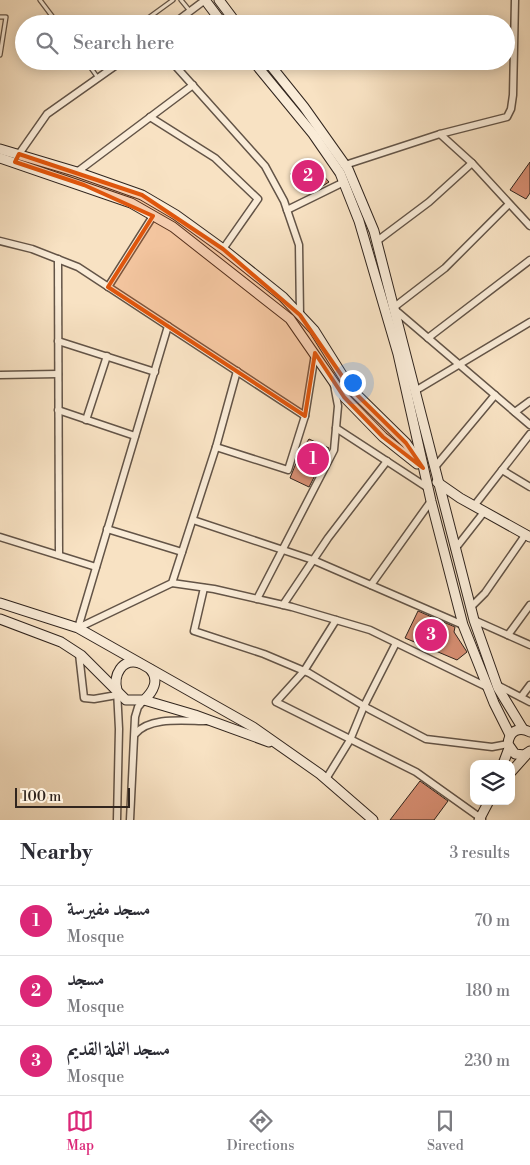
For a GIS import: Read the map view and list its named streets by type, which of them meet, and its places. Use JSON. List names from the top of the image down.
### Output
{
  "scale_bar": "100 m",
  "page": {
    "search": "Search here",
    "pins": ["2", "1", "3"],
    "scale": "100 m",
    "heading": ["Nearby", "3 results"],
    "list": [
      {
        "mark": "1",
        "name": "مسجد مفيرسة",
        "note": "Mosque",
        "value": "70 m"
      },
      {
        "mark": "2",
        "name": "مسجد",
        "note": "Mosque",
        "value": "180 m"
      },
      {
        "mark": "3",
        "name": "مسجد النملة القديم",
        "note": "Mosque",
        "value": "230 m"
      }
    ],
    "nav": ["Map", "Directions", "Saved"]
  }
}
